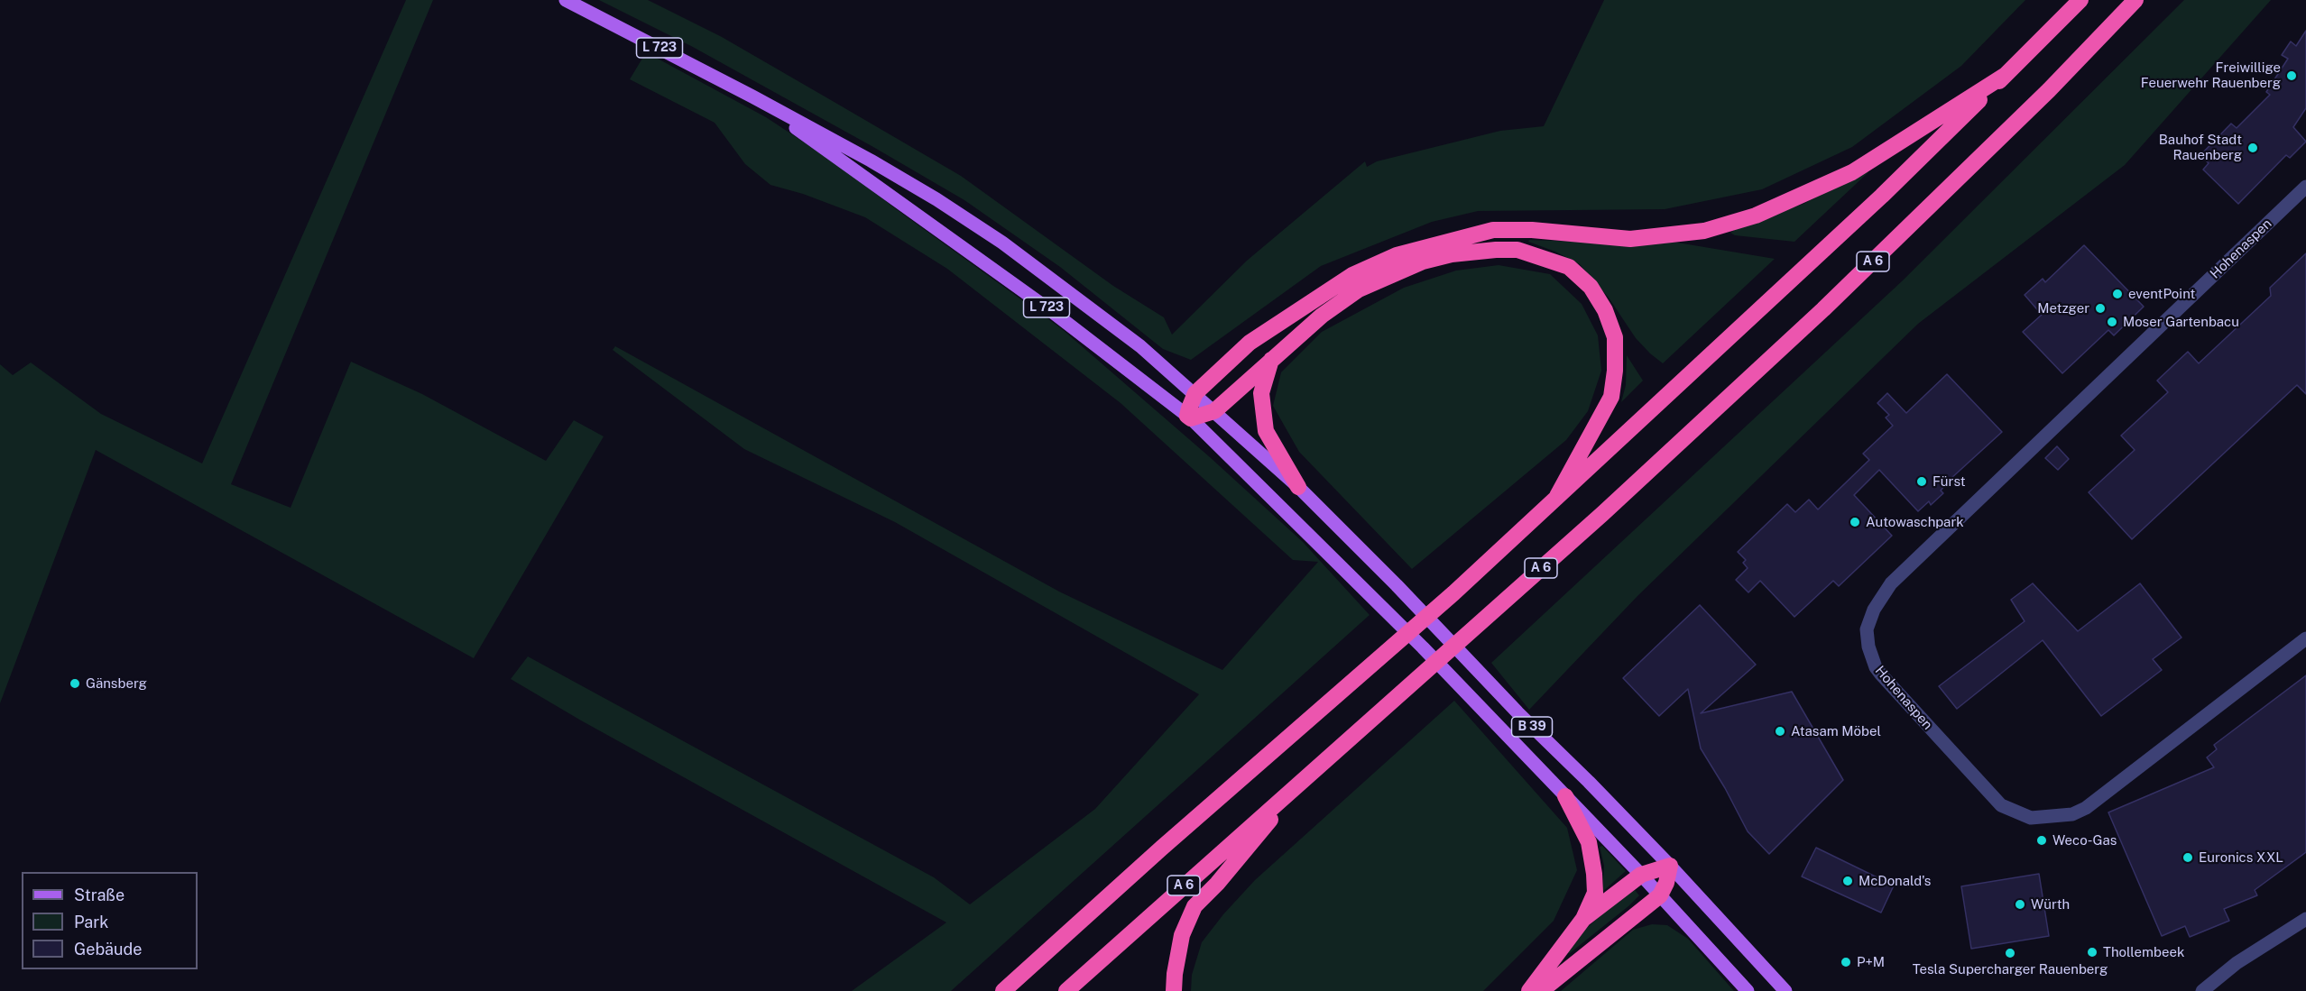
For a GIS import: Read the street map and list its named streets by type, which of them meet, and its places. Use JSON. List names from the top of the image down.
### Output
{
  "streets": {
    "highway": ["A 6"],
    "main road": ["L 723", "B 39"],
    "street": ["Hohenaspen"]
  },
  "crossings": [
    ["L 723", "B 39"]
  ],
  "places": [
    "Freiwillige Feuerwehr Rauenberg",
    "Bauhof Stadt Rauenberg",
    "eventPoint",
    "Metzger",
    "Moser Gartenbacu",
    "Fürst",
    "Autowaschpark",
    "Gänsberg",
    "Atasam Möbel",
    "Weco-Gas",
    "Euronics XXL",
    "McDonald's",
    "Würth",
    "Thollembeek",
    "Tesla Supercharger Rauenberg",
    "P+M"
  ],
  "legend": ["Straße", "Park", "Gebäude"]
}
